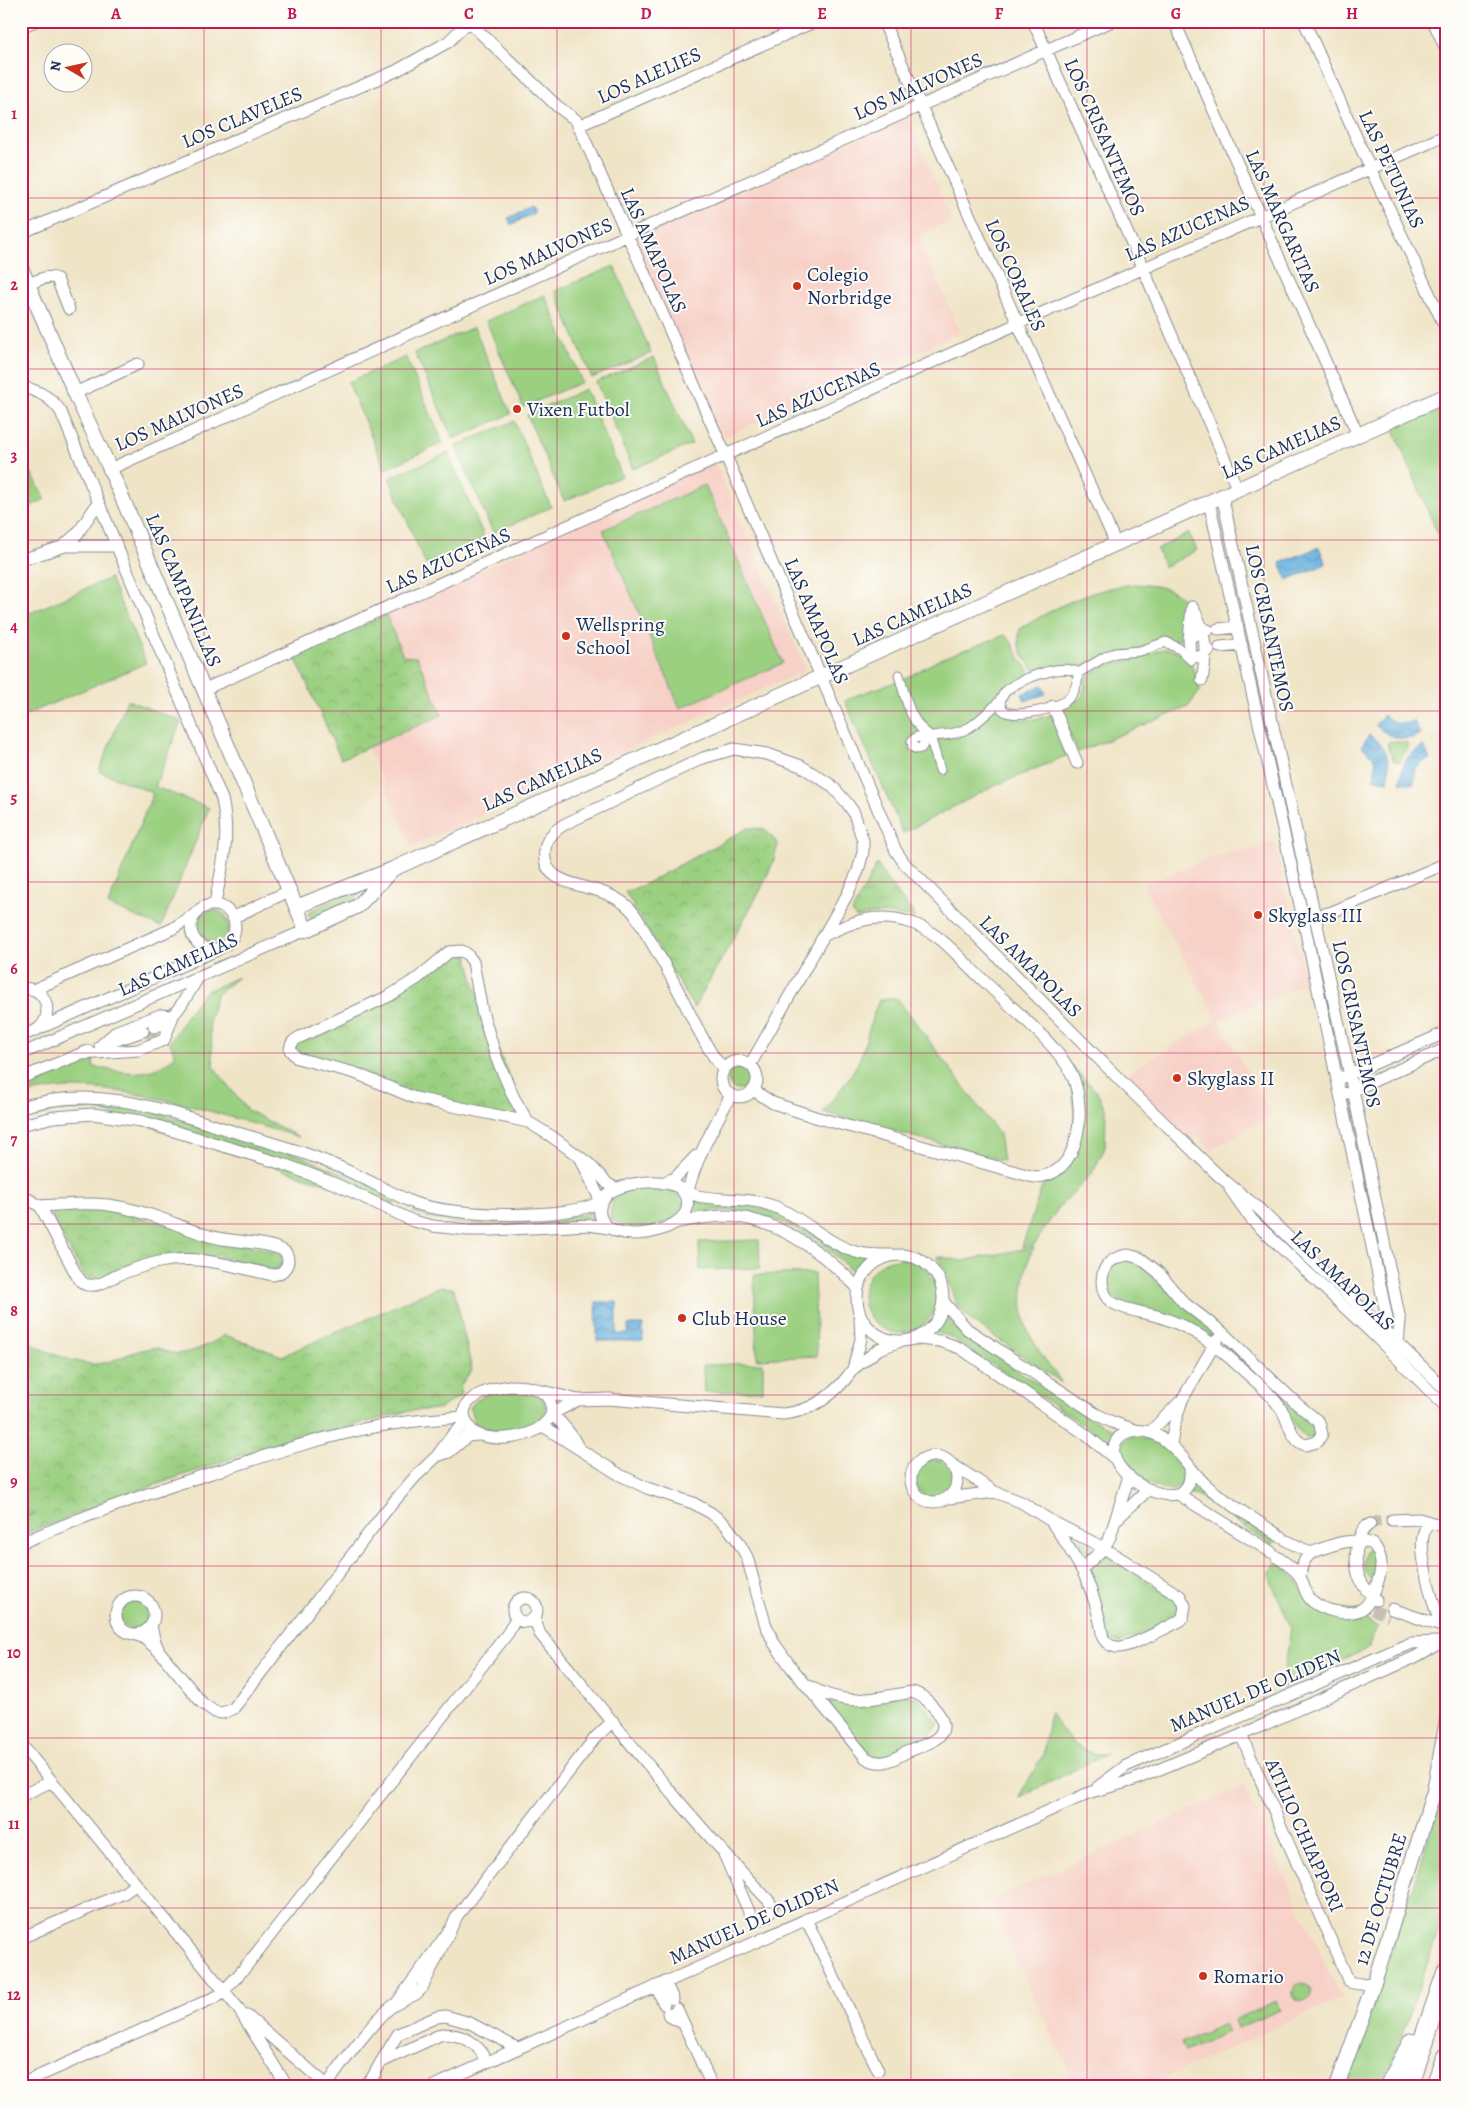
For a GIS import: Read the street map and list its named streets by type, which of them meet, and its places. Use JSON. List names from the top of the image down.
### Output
{
  "streets": {
    "street": [
      "LOS ALELIES",
      "LOS MALVONES",
      "LOS CLAVELES",
      "LOS CRISANTEMOS",
      "LAS PETUNIAS",
      "LAS MARGARITAS",
      "LAS AZUCENAS",
      "LAS AMAPOLAS",
      "LOS CORALES",
      "LAS CAMELIAS",
      "LAS CAMPANILLAS",
      "MANUEL DE OLIDEN",
      "ATILIO CHIAPPORI",
      "12 DE OCTUBRE"
    ]
  },
  "crossings": [
    ["LOS ALELIES", "LAS AMAPOLAS"],
    ["LOS MALVONES", "LOS CRISANTEMOS"],
    ["LOS MALVONES", "LAS AMAPOLAS"],
    ["LOS MALVONES", "LOS CORALES"],
    ["LOS MALVONES", "LAS CAMPANILLAS"],
    ["LOS CLAVELES", "LAS AMAPOLAS"],
    ["LOS CRISANTEMOS", "LAS AZUCENAS"],
    ["LOS CRISANTEMOS", "LAS AMAPOLAS"],
    ["LOS CRISANTEMOS", "LAS CAMELIAS"],
    ["LAS PETUNIAS", "LAS AZUCENAS"],
    ["LAS MARGARITAS", "LAS AZUCENAS"],
    ["LAS MARGARITAS", "LAS CAMELIAS"],
    ["LAS AZUCENAS", "LAS AMAPOLAS"],
    ["LAS AZUCENAS", "LOS CORALES"],
    ["LAS AZUCENAS", "LAS CAMPANILLAS"],
    ["LAS AMAPOLAS", "LAS CAMELIAS"],
    ["LOS CORALES", "LAS CAMELIAS"],
    ["LAS CAMELIAS", "LAS CAMPANILLAS"],
    ["MANUEL DE OLIDEN", "ATILIO CHIAPPORI"],
    ["ATILIO CHIAPPORI", "12 DE OCTUBRE"]
  ],
  "places": [
    "Colegio Norbridge",
    "Vixen Futbol",
    "Wellspring School",
    "Skyglass III",
    "Skyglass II",
    "Club House",
    "Romario"
  ],
  "north": "left",
  "grid": {
    "columns": [
      "A",
      "B",
      "C",
      "D",
      "E",
      "F",
      "G",
      "H"
    ],
    "rows": [
      "1",
      "2",
      "3",
      "4",
      "5",
      "6",
      "7",
      "8",
      "9",
      "10",
      "11",
      "12"
    ]
  }
}
